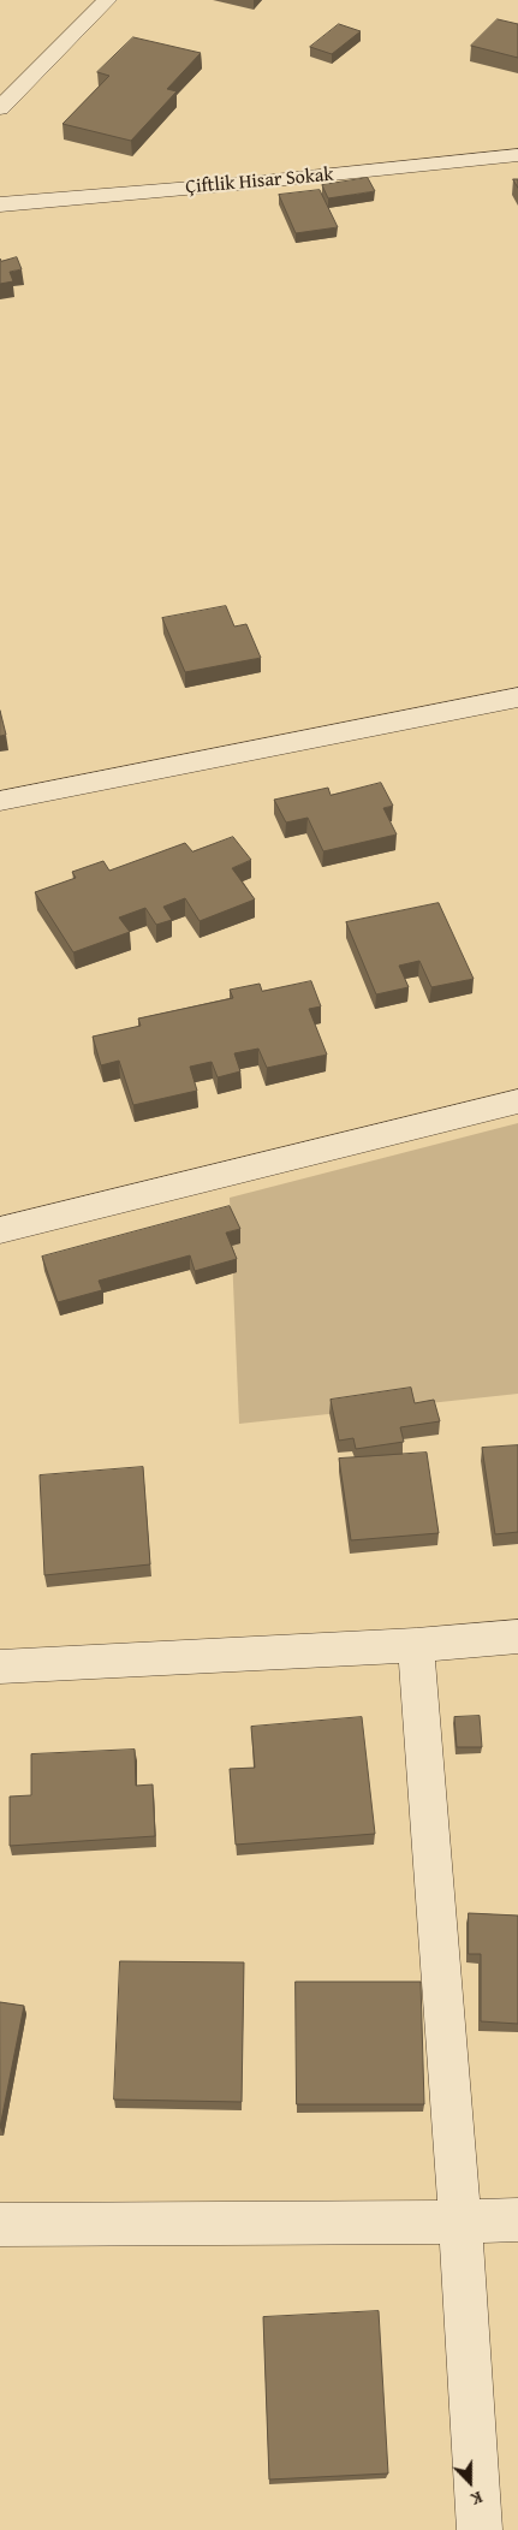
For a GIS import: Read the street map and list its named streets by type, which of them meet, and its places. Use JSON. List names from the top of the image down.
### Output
{
  "streets": {
    "street": ["Çiftlik Hisar Sokak"]
  },
  "north": "bottom"
}
